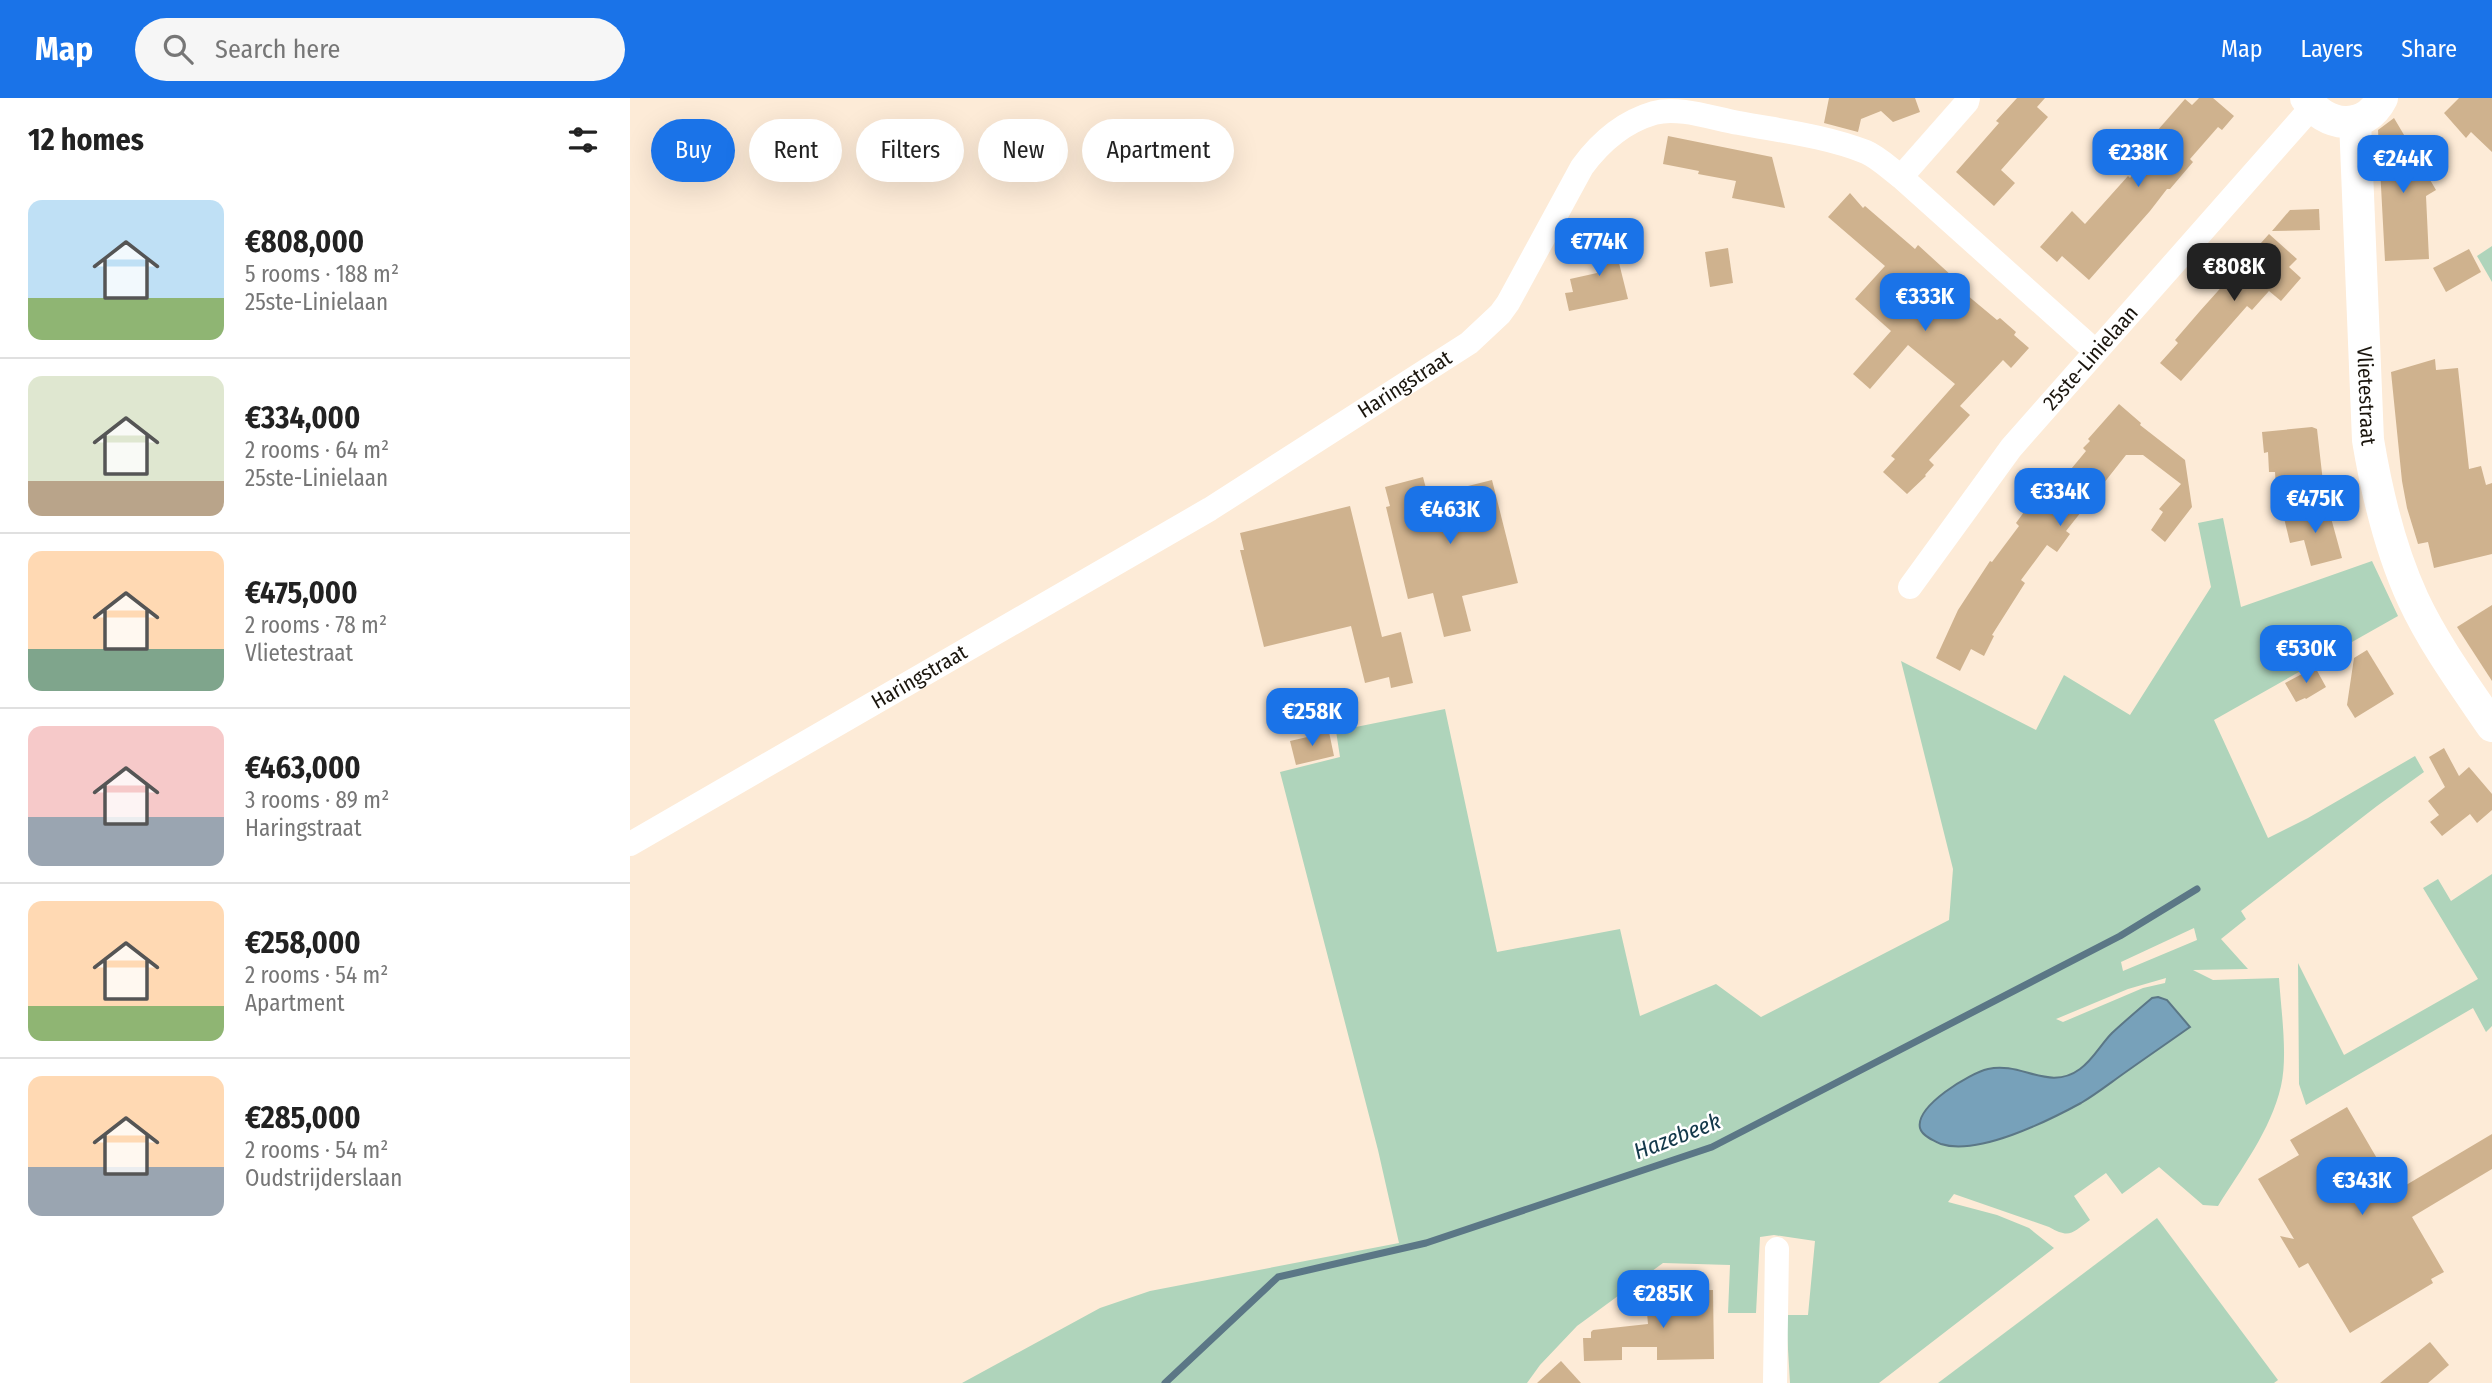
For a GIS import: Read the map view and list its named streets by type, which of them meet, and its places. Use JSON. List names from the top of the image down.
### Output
{
  "streets": {
    "street": ["25ste-Linielaan", "Haringstraat", "Vlietestraat"]
  },
  "crossings": [
    ["25ste-Linielaan", "Haringstraat"]
  ],
  "water": ["Hazebeek"],
  "page": {
    "header": "Map",
    "search": "Search here",
    "nav": ["Map", "Layers", "Share"],
    "heading": "12 homes",
    "chip": [
      "Buy",
      "Rent",
      "Filters",
      "New",
      "Apartment"
    ],
    "price": [
      "€238K",
      "€244K",
      "€774K",
      "€808K",
      "€333K",
      "€334K",
      "€475K",
      "€463K",
      "€530K",
      "€258K",
      "€343K",
      "€285K"
    ],
    "list": [
      {
        "name": "€808,000",
        "note": "5 rooms · 188 m² · 25ste-Linielaan"
      },
      {
        "name": "€334,000",
        "note": "2 rooms · 64 m² · 25ste-Linielaan"
      },
      {
        "name": "€475,000",
        "note": "2 rooms · 78 m² · Vlietestraat"
      },
      {
        "name": "€463,000",
        "note": "3 rooms · 89 m² · Haringstraat"
      },
      {
        "name": "€258,000",
        "note": "2 rooms · 54 m² · Apartment"
      },
      {
        "name": "€285,000",
        "note": "2 rooms · 54 m² · Oudstrijderslaan"
      }
    ]
  }
}
